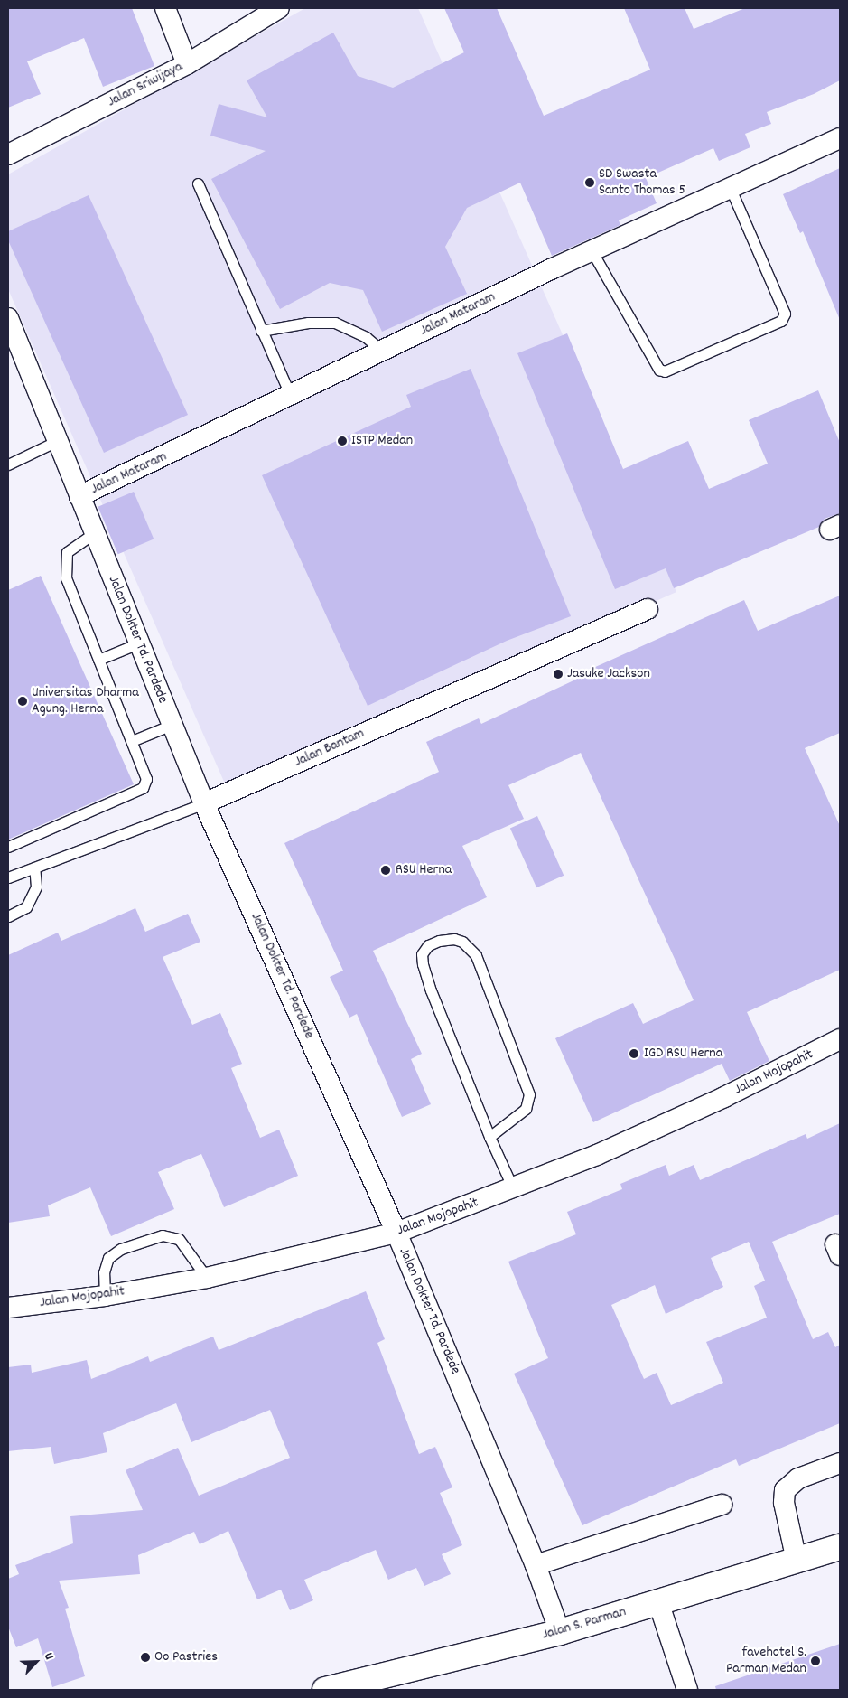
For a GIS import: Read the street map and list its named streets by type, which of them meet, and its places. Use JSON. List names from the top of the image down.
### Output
{
  "streets": {
    "main road": ["Jalan S. Parman"],
    "street": [
      "Jalan Sriwijaya",
      "Jalan Mataram",
      "Jalan Dokter Td. Pardede",
      "Jalan Bantam",
      "Jalan Mojopahit"
    ]
  },
  "crossings": [
    ["Jalan Mataram", "Jalan Dokter Td. Pardede"],
    ["Jalan Dokter Td. Pardede", "Jalan Bantam"],
    ["Jalan Dokter Td. Pardede", "Jalan Mojopahit"],
    ["Jalan Dokter Td. Pardede", "Jalan S. Parman"]
  ],
  "places": [
    "SD Swasta Santo Thomas 5",
    "ISTP Medan",
    "Jasuke Jackson",
    "Universitas Dharma Agung. Herna",
    "RSU Herna",
    "IGD RSU Herna",
    "Oo Pastries",
    "favehotel S. Parman Medan"
  ],
  "north": "top right"
}
